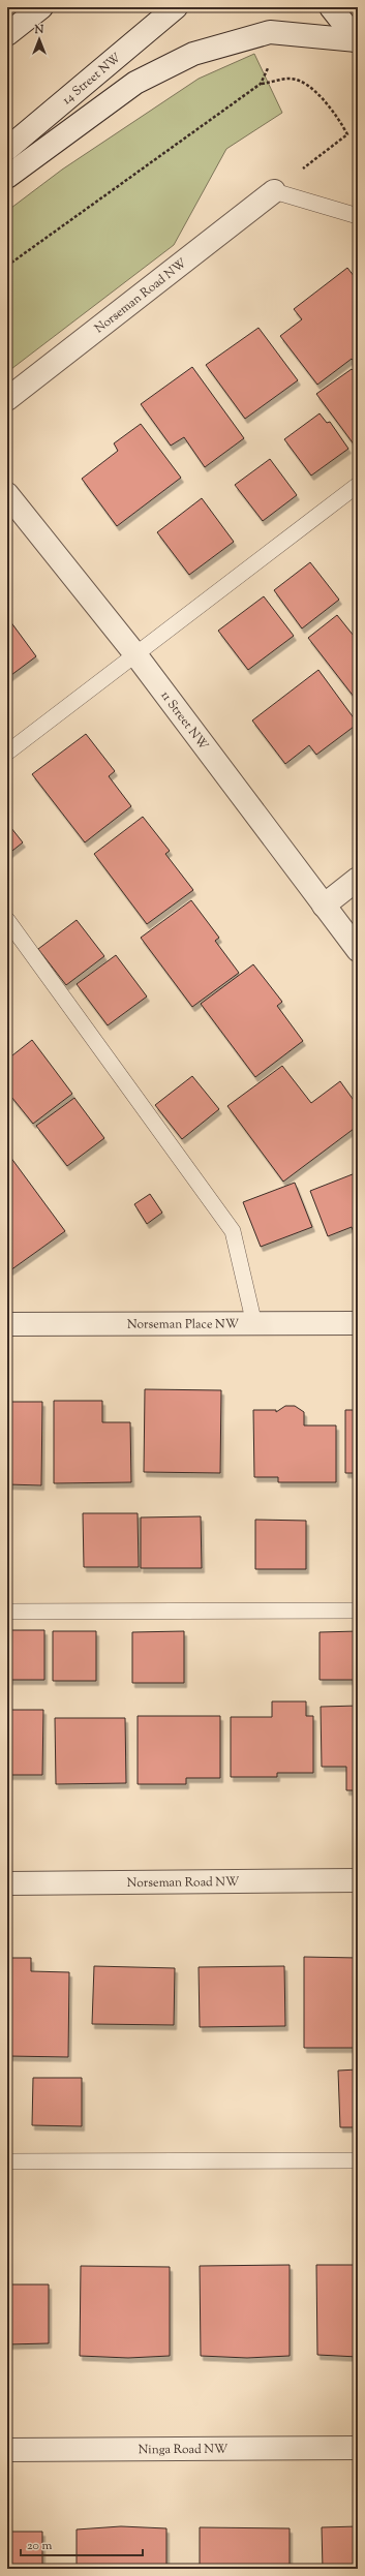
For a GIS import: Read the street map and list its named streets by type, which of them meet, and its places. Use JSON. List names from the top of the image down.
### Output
{
  "streets": {
    "street": [
      "14 Street NW",
      "Norseman Road NW",
      "11 Street NW",
      "Norseman Place NW",
      "Ninga Road NW"
    ]
  },
  "scale_bar": "20 m",
  "north": "top"
}
